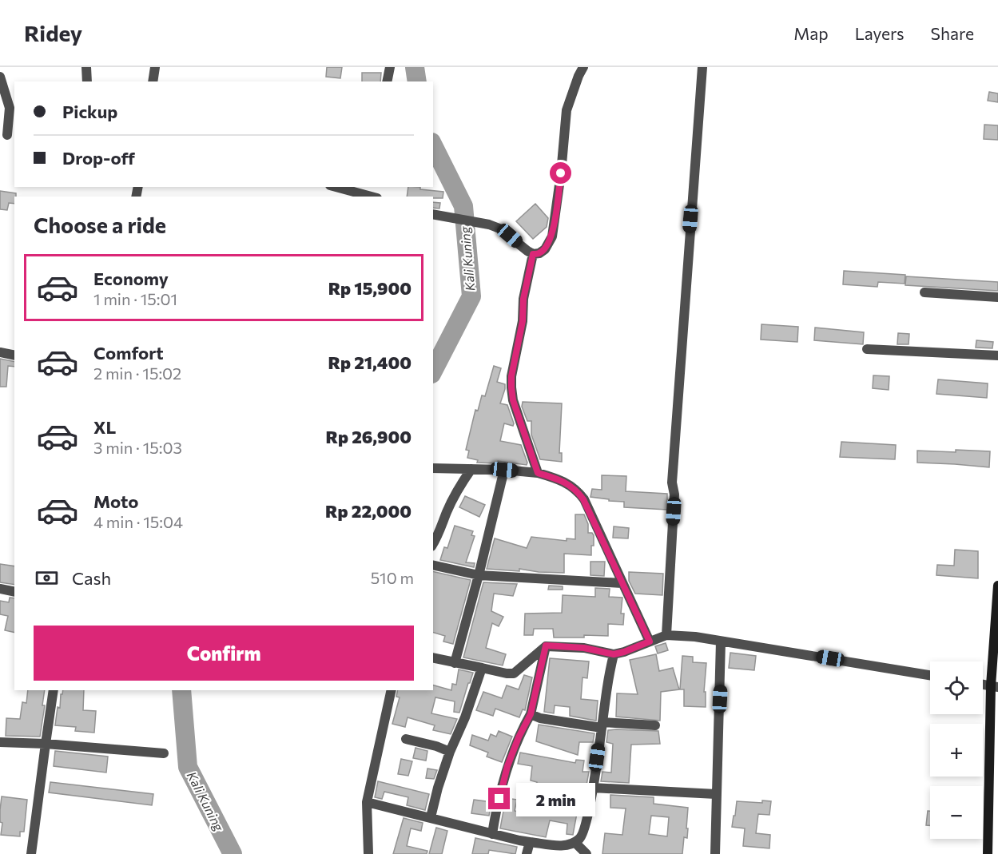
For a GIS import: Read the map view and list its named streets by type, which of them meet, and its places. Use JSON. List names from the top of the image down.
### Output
{
  "water": ["Kali Kuning"],
  "page": {
    "header": "Ridey",
    "nav": ["Map", "Layers", "Share"],
    "banner": ["Pickup", "Drop-off"],
    "heading": "Choose a ride",
    "list": [
      {
        "name": "Economy",
        "note": "1 min · 15:01",
        "value": "Rp 15,900"
      },
      {
        "name": "Comfort",
        "note": "2 min · 15:02",
        "value": "Rp 21,400"
      },
      {
        "name": "XL",
        "note": "3 min · 15:03",
        "value": "Rp 26,900"
      },
      {
        "name": "Moto",
        "note": "4 min · 15:04",
        "value": "Rp 22,000"
      }
    ],
    "pay": ["Cash", "510 m"],
    "buttons": "Confirm",
    "map_buttons": ["+", "−"],
    "bubble": "2 min"
  }
}
